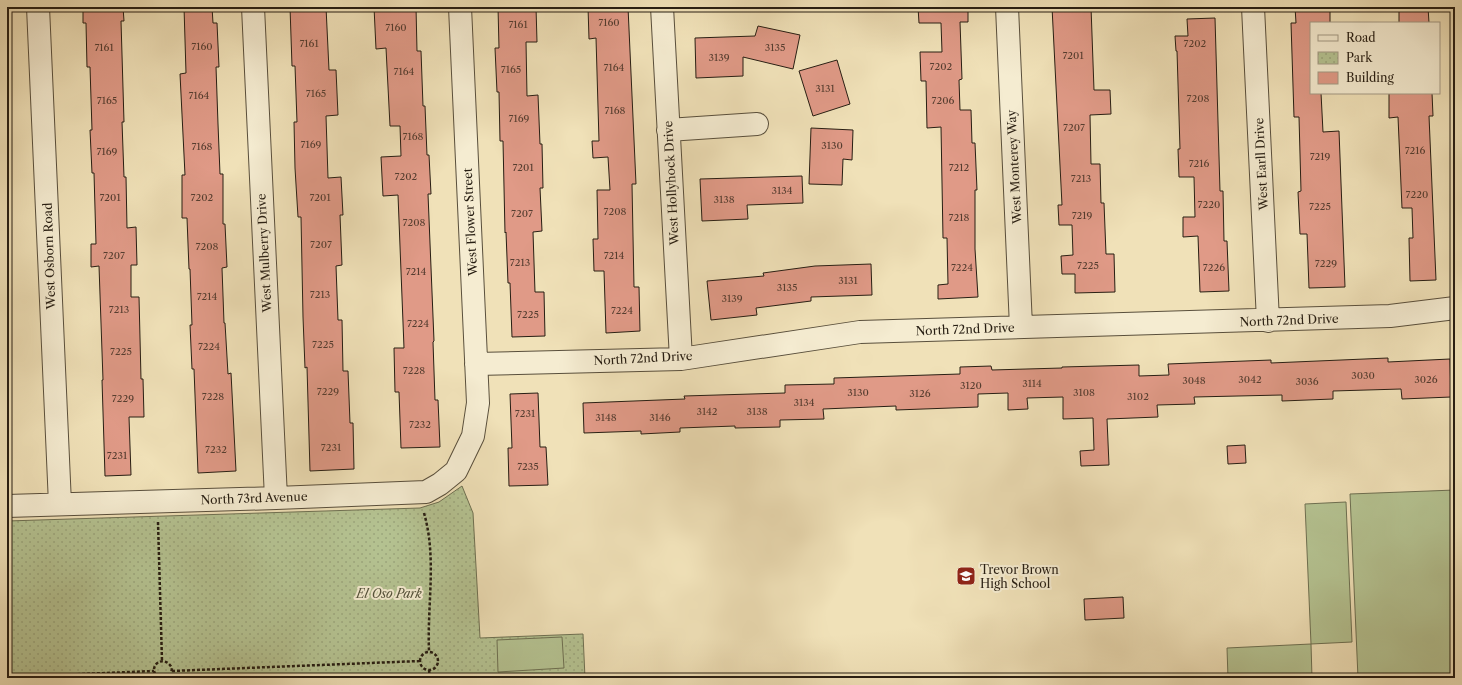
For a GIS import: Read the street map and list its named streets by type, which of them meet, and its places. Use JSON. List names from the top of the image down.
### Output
{
  "streets": {
    "street": [
      "West Earll Drive",
      "West Monterey Way",
      "West Hollyhock Drive",
      "West Flower Street",
      "West Mulberry Drive",
      "West Osborn Road",
      "North 72nd Drive",
      "North 73rd Avenue"
    ]
  },
  "crossings": [
    ["West Earll Drive", "North 72nd Drive"],
    ["West Monterey Way", "North 72nd Drive"],
    ["West Hollyhock Drive", "North 72nd Drive"],
    ["West Flower Street", "North 72nd Drive"],
    ["West Flower Street", "North 73rd Avenue"],
    ["West Mulberry Drive", "North 73rd Avenue"],
    ["West Osborn Road", "North 73rd Avenue"]
  ],
  "parks": ["El Oso Park"],
  "places": {
    "school or university": ["Trevor Brown High School"]
  },
  "house_numbers": [
    "7160",
    "7161",
    "7160",
    "7161",
    "7202",
    "7160",
    "7161",
    "3135",
    "7201",
    "3139",
    "7202",
    "7164",
    "7165",
    "7164",
    "3131",
    "7165",
    "7164",
    "7208",
    "7165",
    "7206",
    "7168",
    "7169",
    "7207",
    "7168",
    "7169",
    "3130",
    "7168",
    "7216",
    "7169",
    "7219",
    "7216",
    "7201",
    "7212",
    "7202",
    "7213",
    "3134",
    "7220",
    "7201",
    "7202",
    "7201",
    "3138",
    "7220",
    "7225",
    "7208",
    "7207",
    "7219",
    "7218",
    "7208",
    "7207",
    "7208",
    "7207",
    "7214",
    "7213",
    "7229",
    "7225",
    "7224",
    "7226",
    "7214",
    "3131",
    "3135",
    "7213",
    "7214",
    "3139",
    "7213",
    "7224",
    "7225",
    "7224",
    "7225",
    "7224",
    "7225",
    "7228",
    "3030",
    "3042",
    "3026",
    "3048",
    "3036",
    "3114",
    "3120",
    "7229",
    "3130",
    "3108",
    "3126",
    "7228",
    "3102",
    "7229",
    "3134",
    "3142",
    "3138",
    "7231",
    "3148",
    "3146",
    "7232",
    "7231",
    "7232",
    "7231",
    "7235"
  ],
  "legend": ["Road", "Park", "Building"]
}
